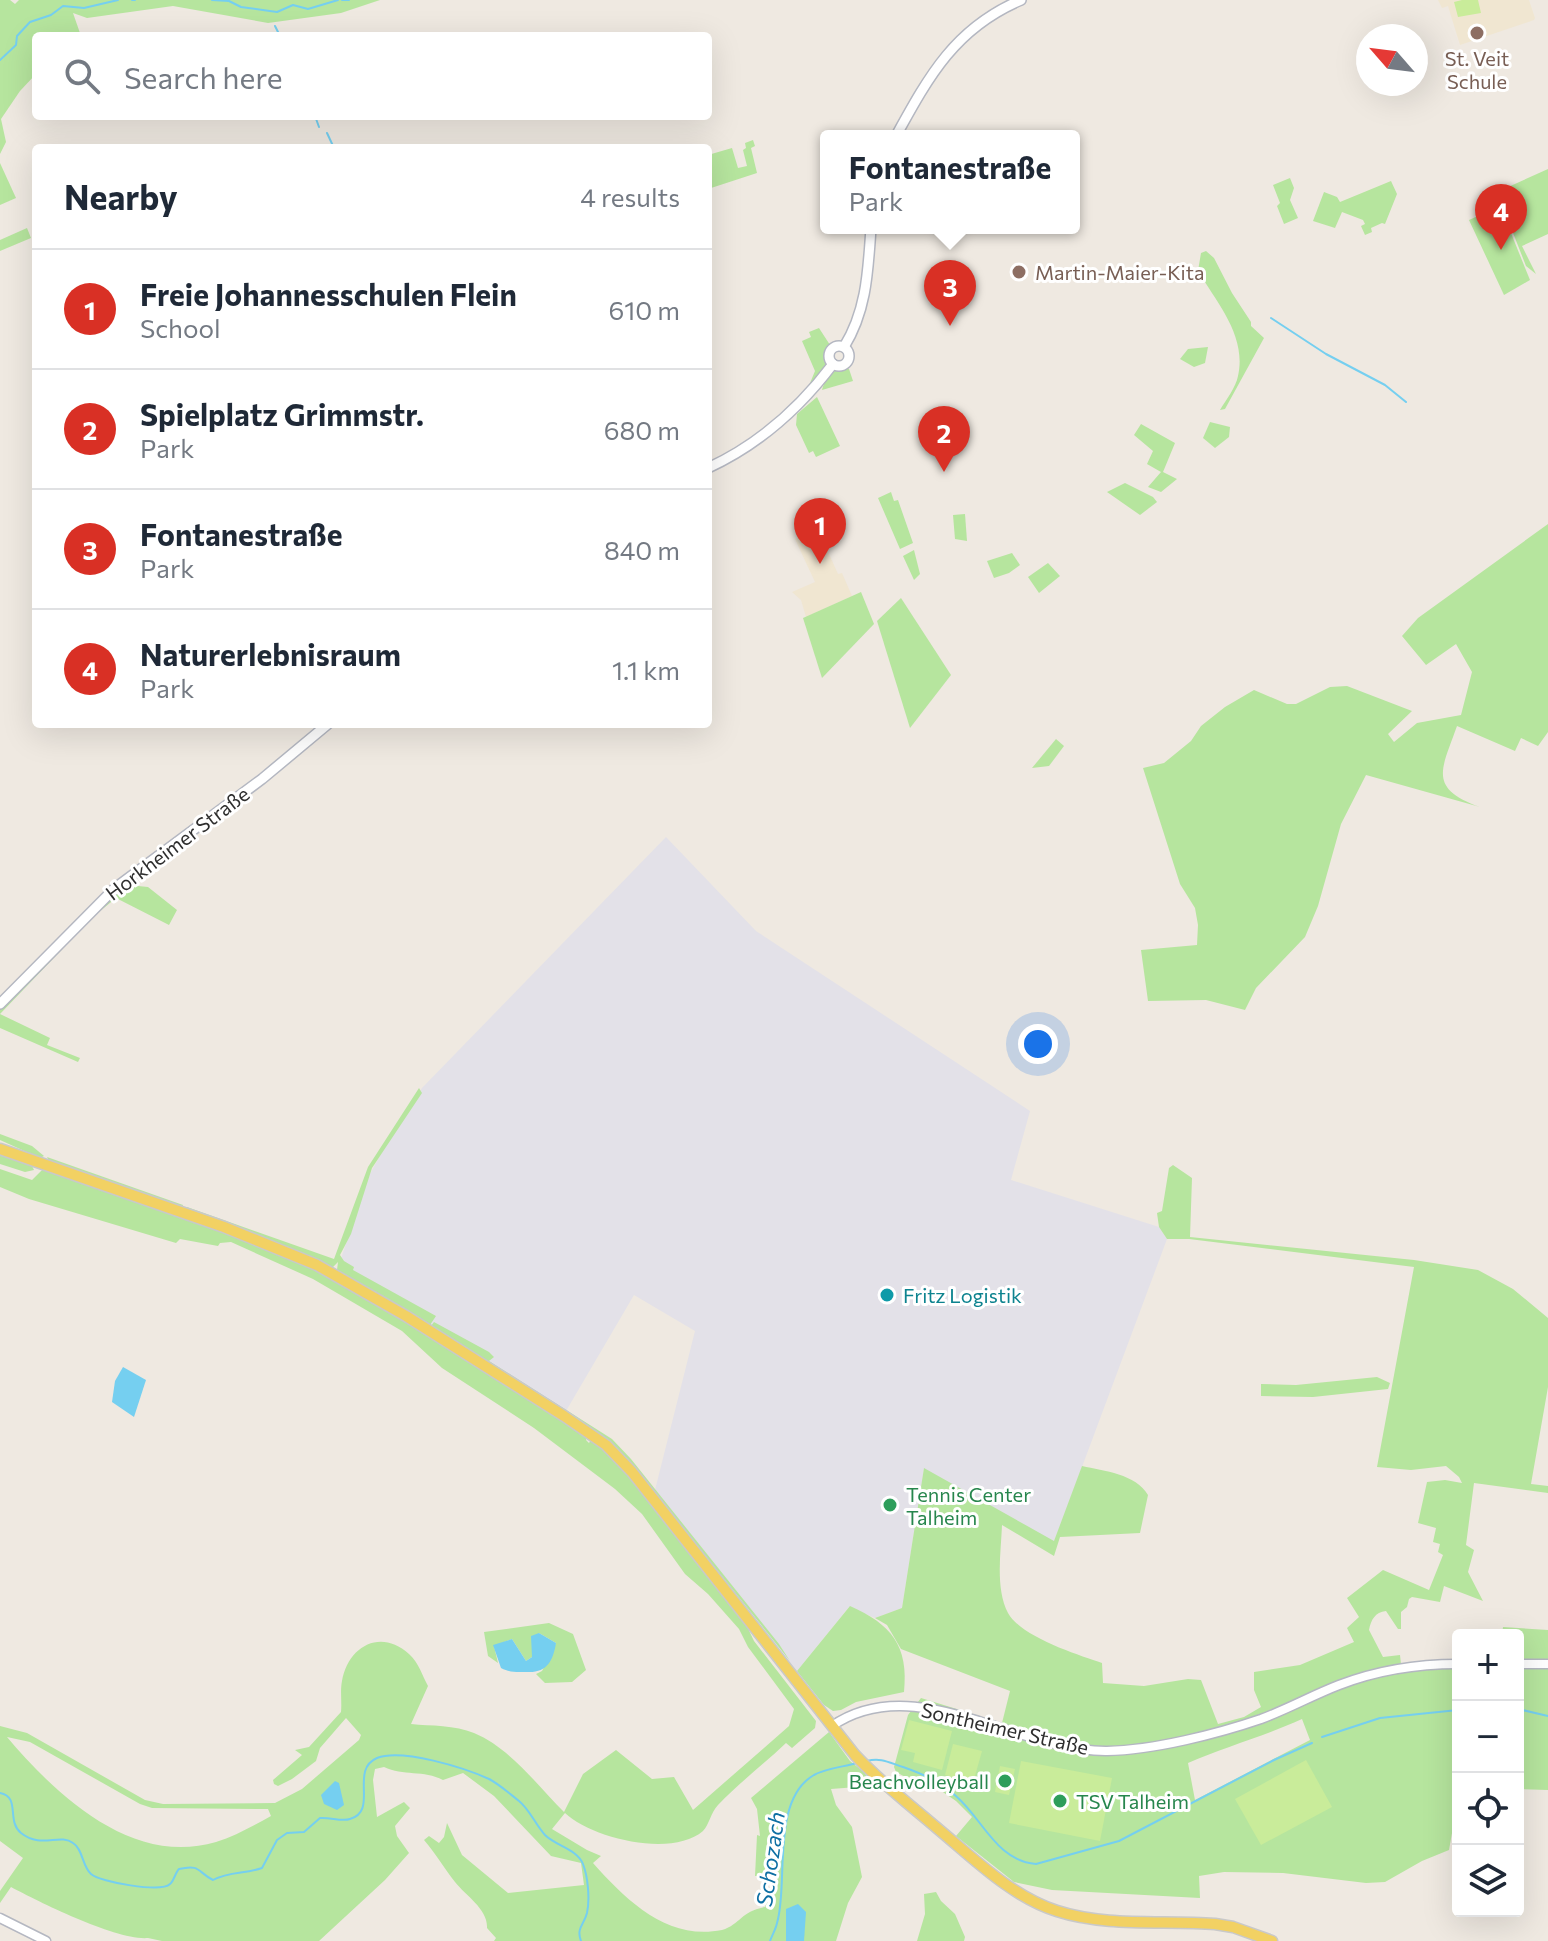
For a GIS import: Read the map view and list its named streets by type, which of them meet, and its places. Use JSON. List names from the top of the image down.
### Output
{
  "streets": {
    "main road": ["Horkheimer Straße"],
    "street": ["Sontheimer Straße"]
  },
  "water": ["Schozach"],
  "places": [
    "St. Veit Schule",
    "Martin-Maier-Kita",
    "Fritz Logistik",
    "Tennis Center Talheim",
    "Beachvolleyball",
    "TSV Talheim"
  ],
  "north": "top left",
  "page": {
    "search": "Search here",
    "popup": ["Fontanestraße", "Park"],
    "heading": ["Nearby", "4 results"],
    "pins": [
      "4",
      "3",
      "2",
      "1"
    ],
    "list": [
      {
        "mark": "1",
        "name": "Freie Johannesschulen Flein",
        "note": "School",
        "value": "610 m"
      },
      {
        "mark": "2",
        "name": "Spielplatz Grimmstr.",
        "note": "Park",
        "value": "680 m"
      },
      {
        "mark": "3",
        "name": "Fontanestraße",
        "note": "Park",
        "value": "840 m"
      },
      {
        "mark": "4",
        "name": "Naturerlebnisraum",
        "note": "Park",
        "value": "1.1 km"
      }
    ],
    "map_buttons": ["+", "−"]
  }
}
